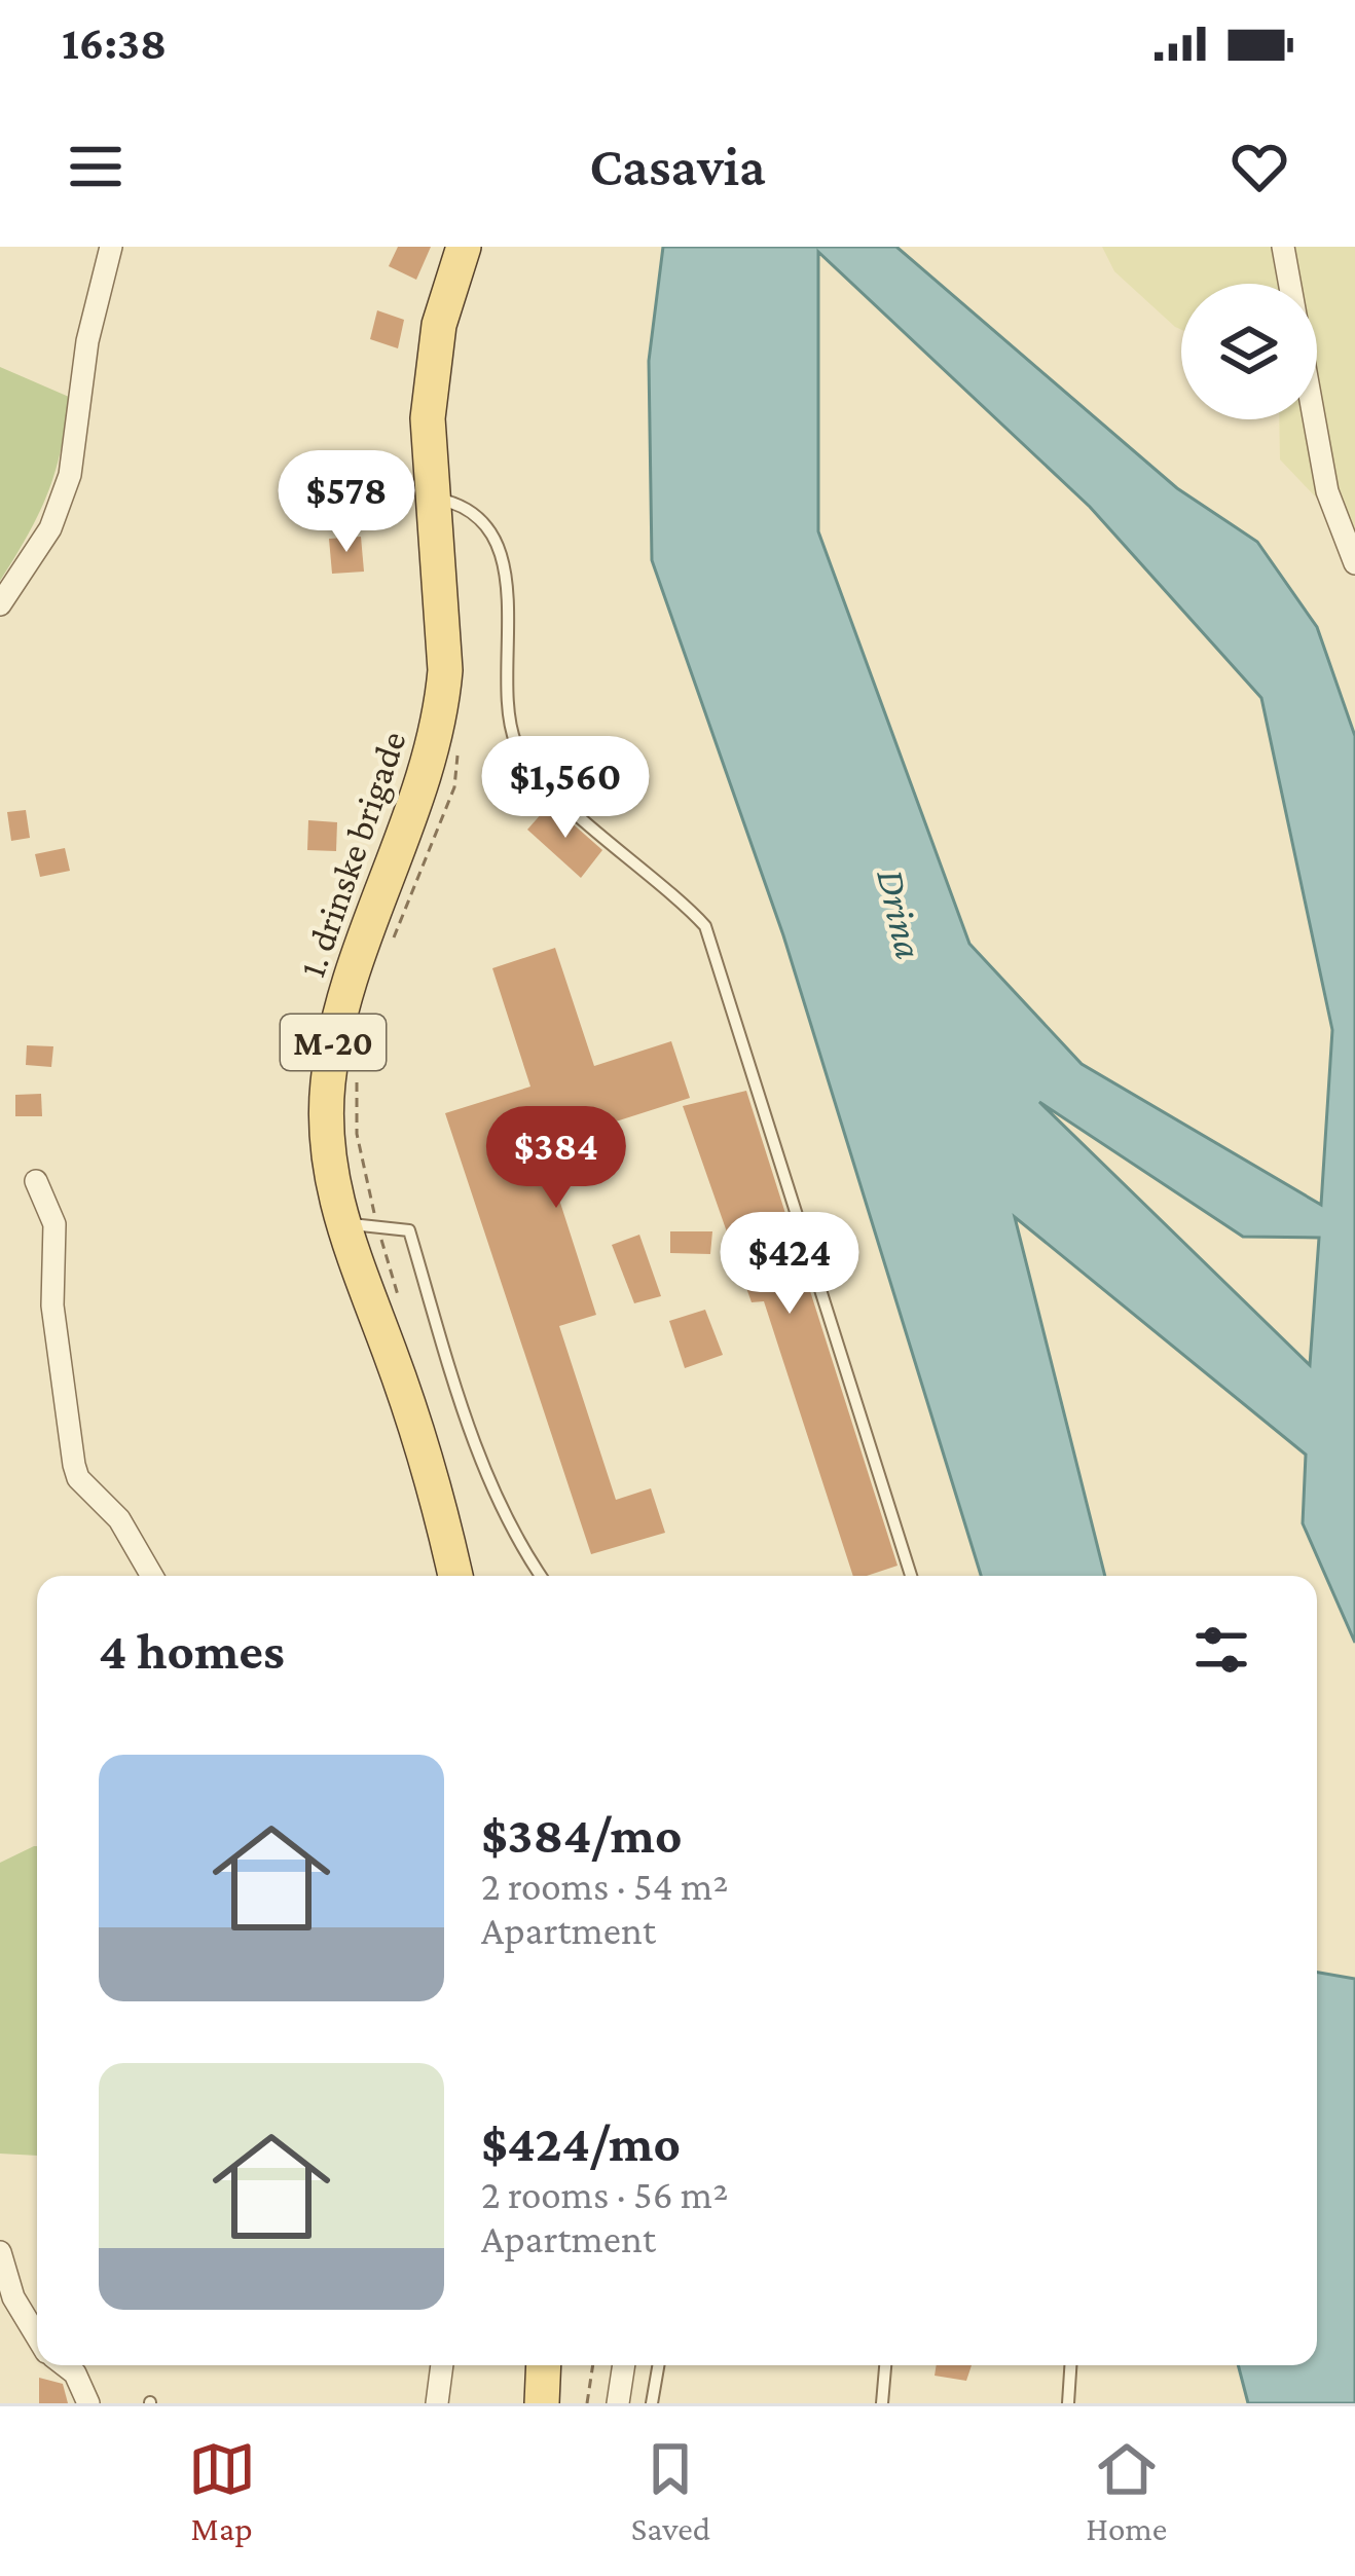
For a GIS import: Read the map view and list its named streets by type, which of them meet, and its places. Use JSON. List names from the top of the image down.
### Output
{
  "streets": {
    "main road": ["1. drinske brigade", "M-20"]
  },
  "crossings": [
    ["1. drinske brigade", "M-20"]
  ],
  "water": ["Drina"],
  "page": {
    "status": "16:38",
    "header": "Casavia",
    "price": [
      "$578",
      "$1,560",
      "$384",
      "$424"
    ],
    "heading": "4 homes",
    "list": [
      {
        "name": "$384/mo",
        "note": "2 rooms · 54 m² · Apartment"
      },
      {
        "name": "$424/mo",
        "note": "2 rooms · 56 m² · Apartment"
      }
    ],
    "tabs": ["Map", "Saved", "Home"]
  }
}
